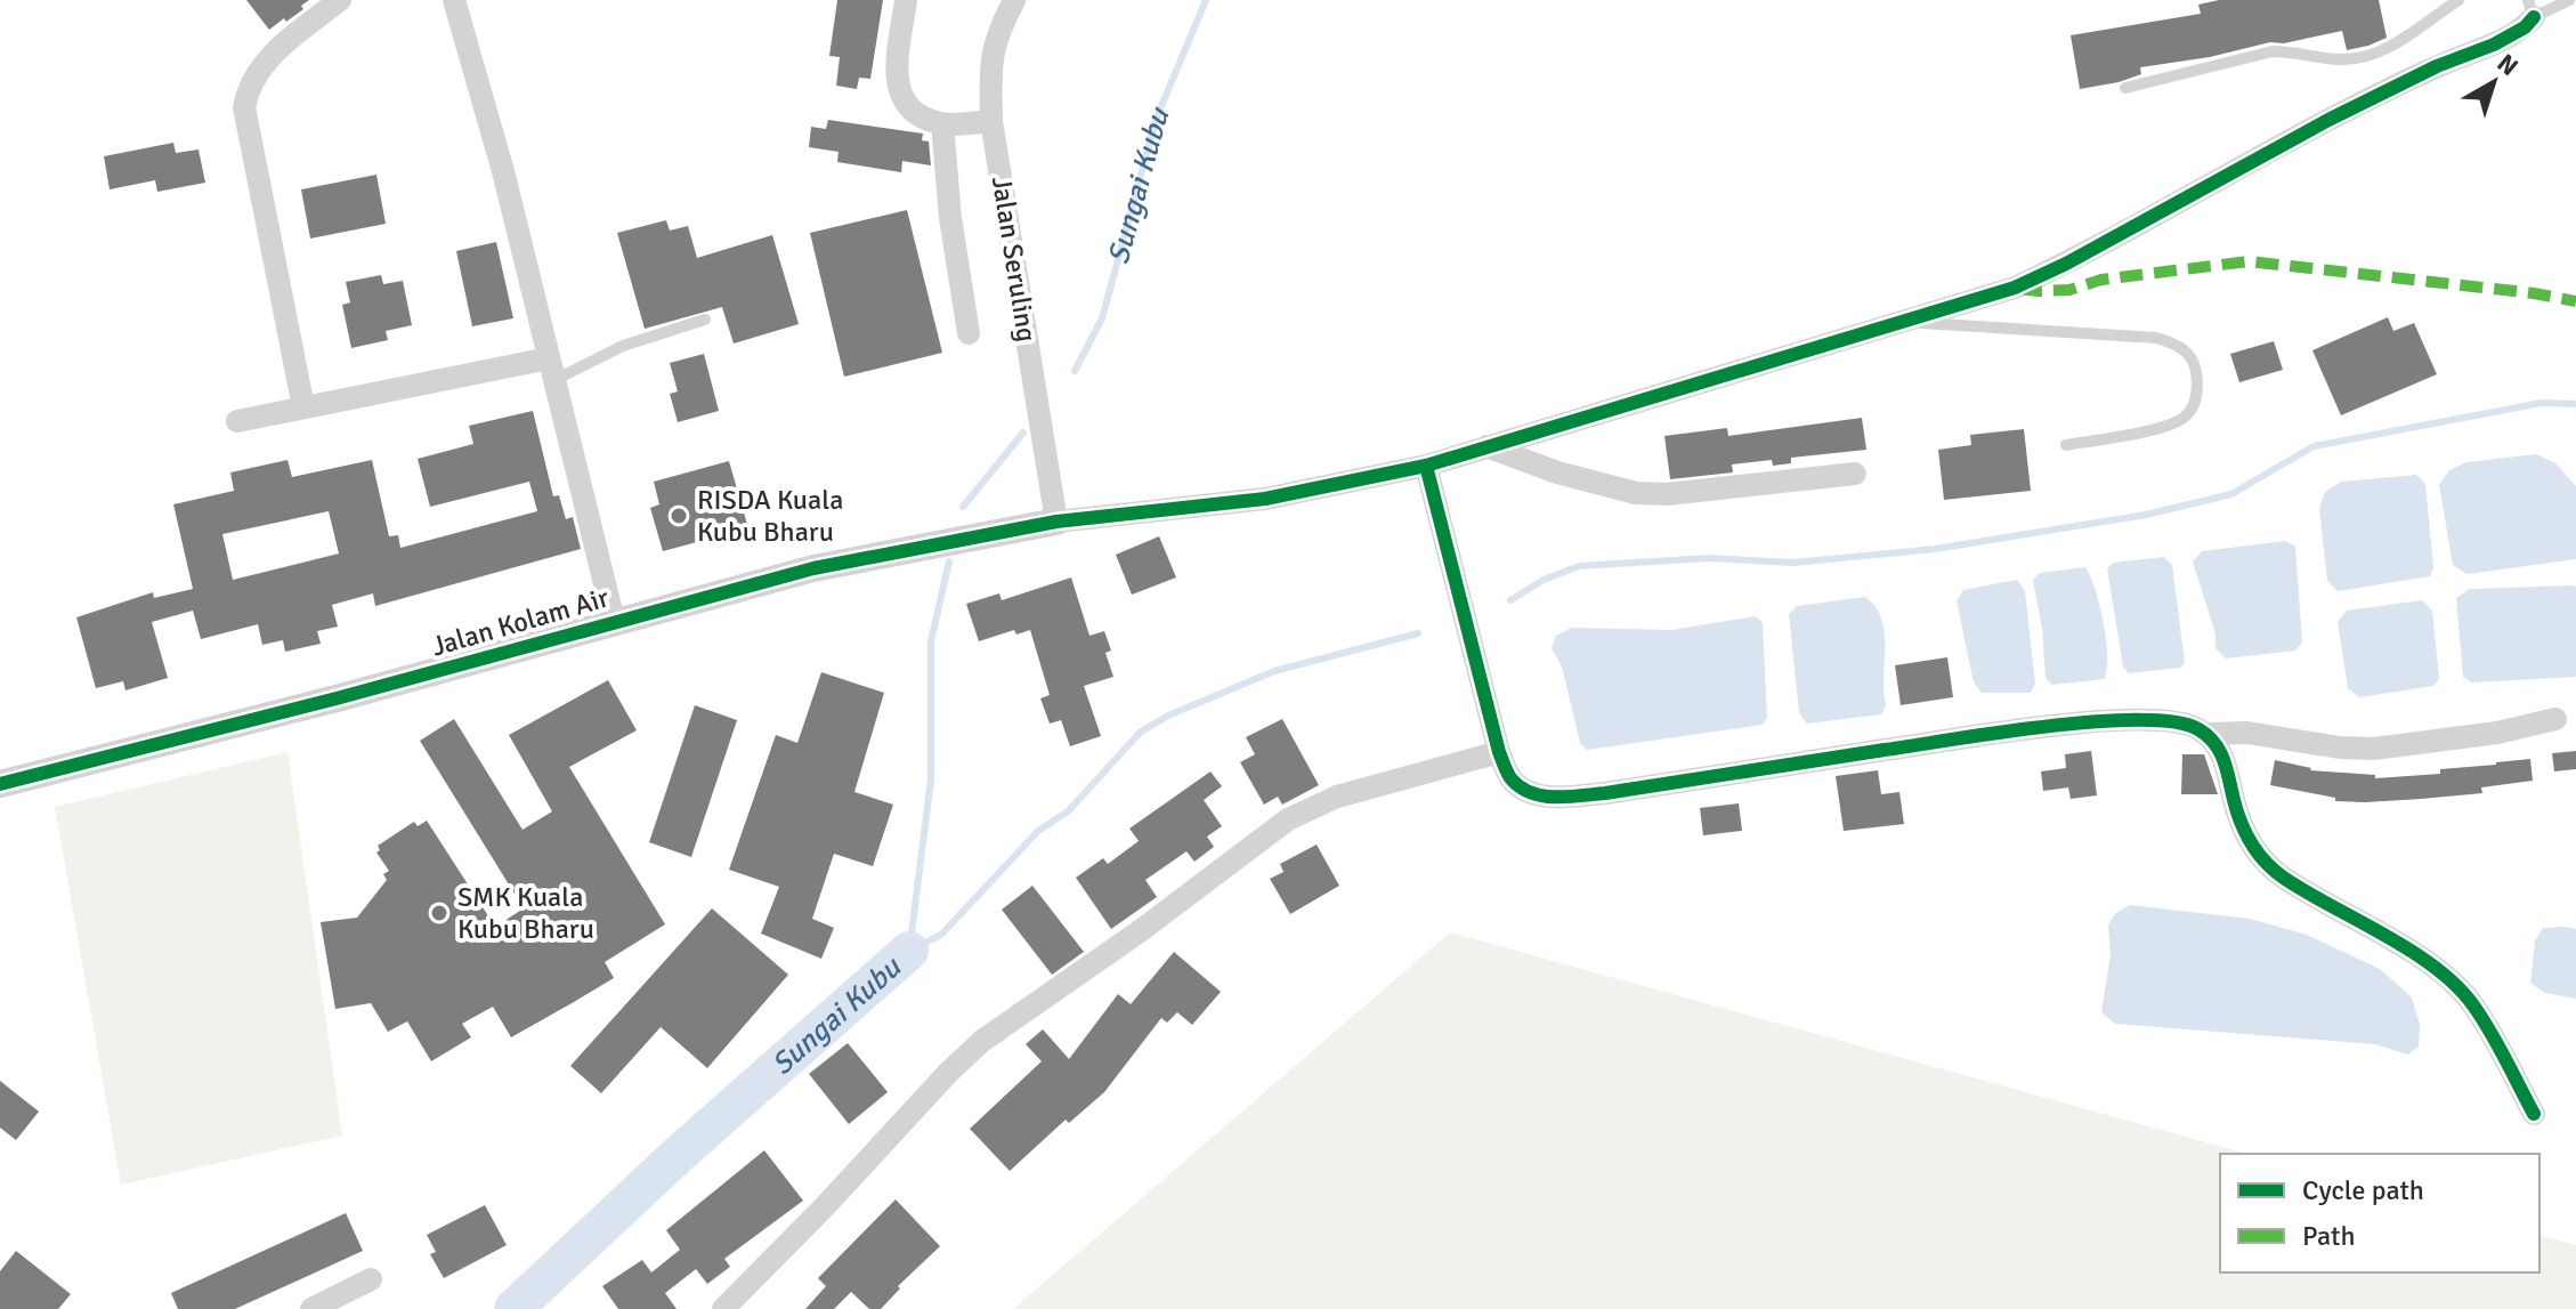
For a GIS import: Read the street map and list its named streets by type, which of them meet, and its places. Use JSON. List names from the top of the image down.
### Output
{
  "streets": {
    "street": ["Jalan Seruling", "Jalan Kolam Air"]
  },
  "crossings": [
    ["Jalan Seruling", "Jalan Kolam Air"]
  ],
  "water": ["Sungai Kubu"],
  "places": ["RISDA Kuala Kubu Bharu", "SMK Kuala Kubu Bharu"],
  "legend": ["Cycle path", "Path"],
  "north": "top right"
}
